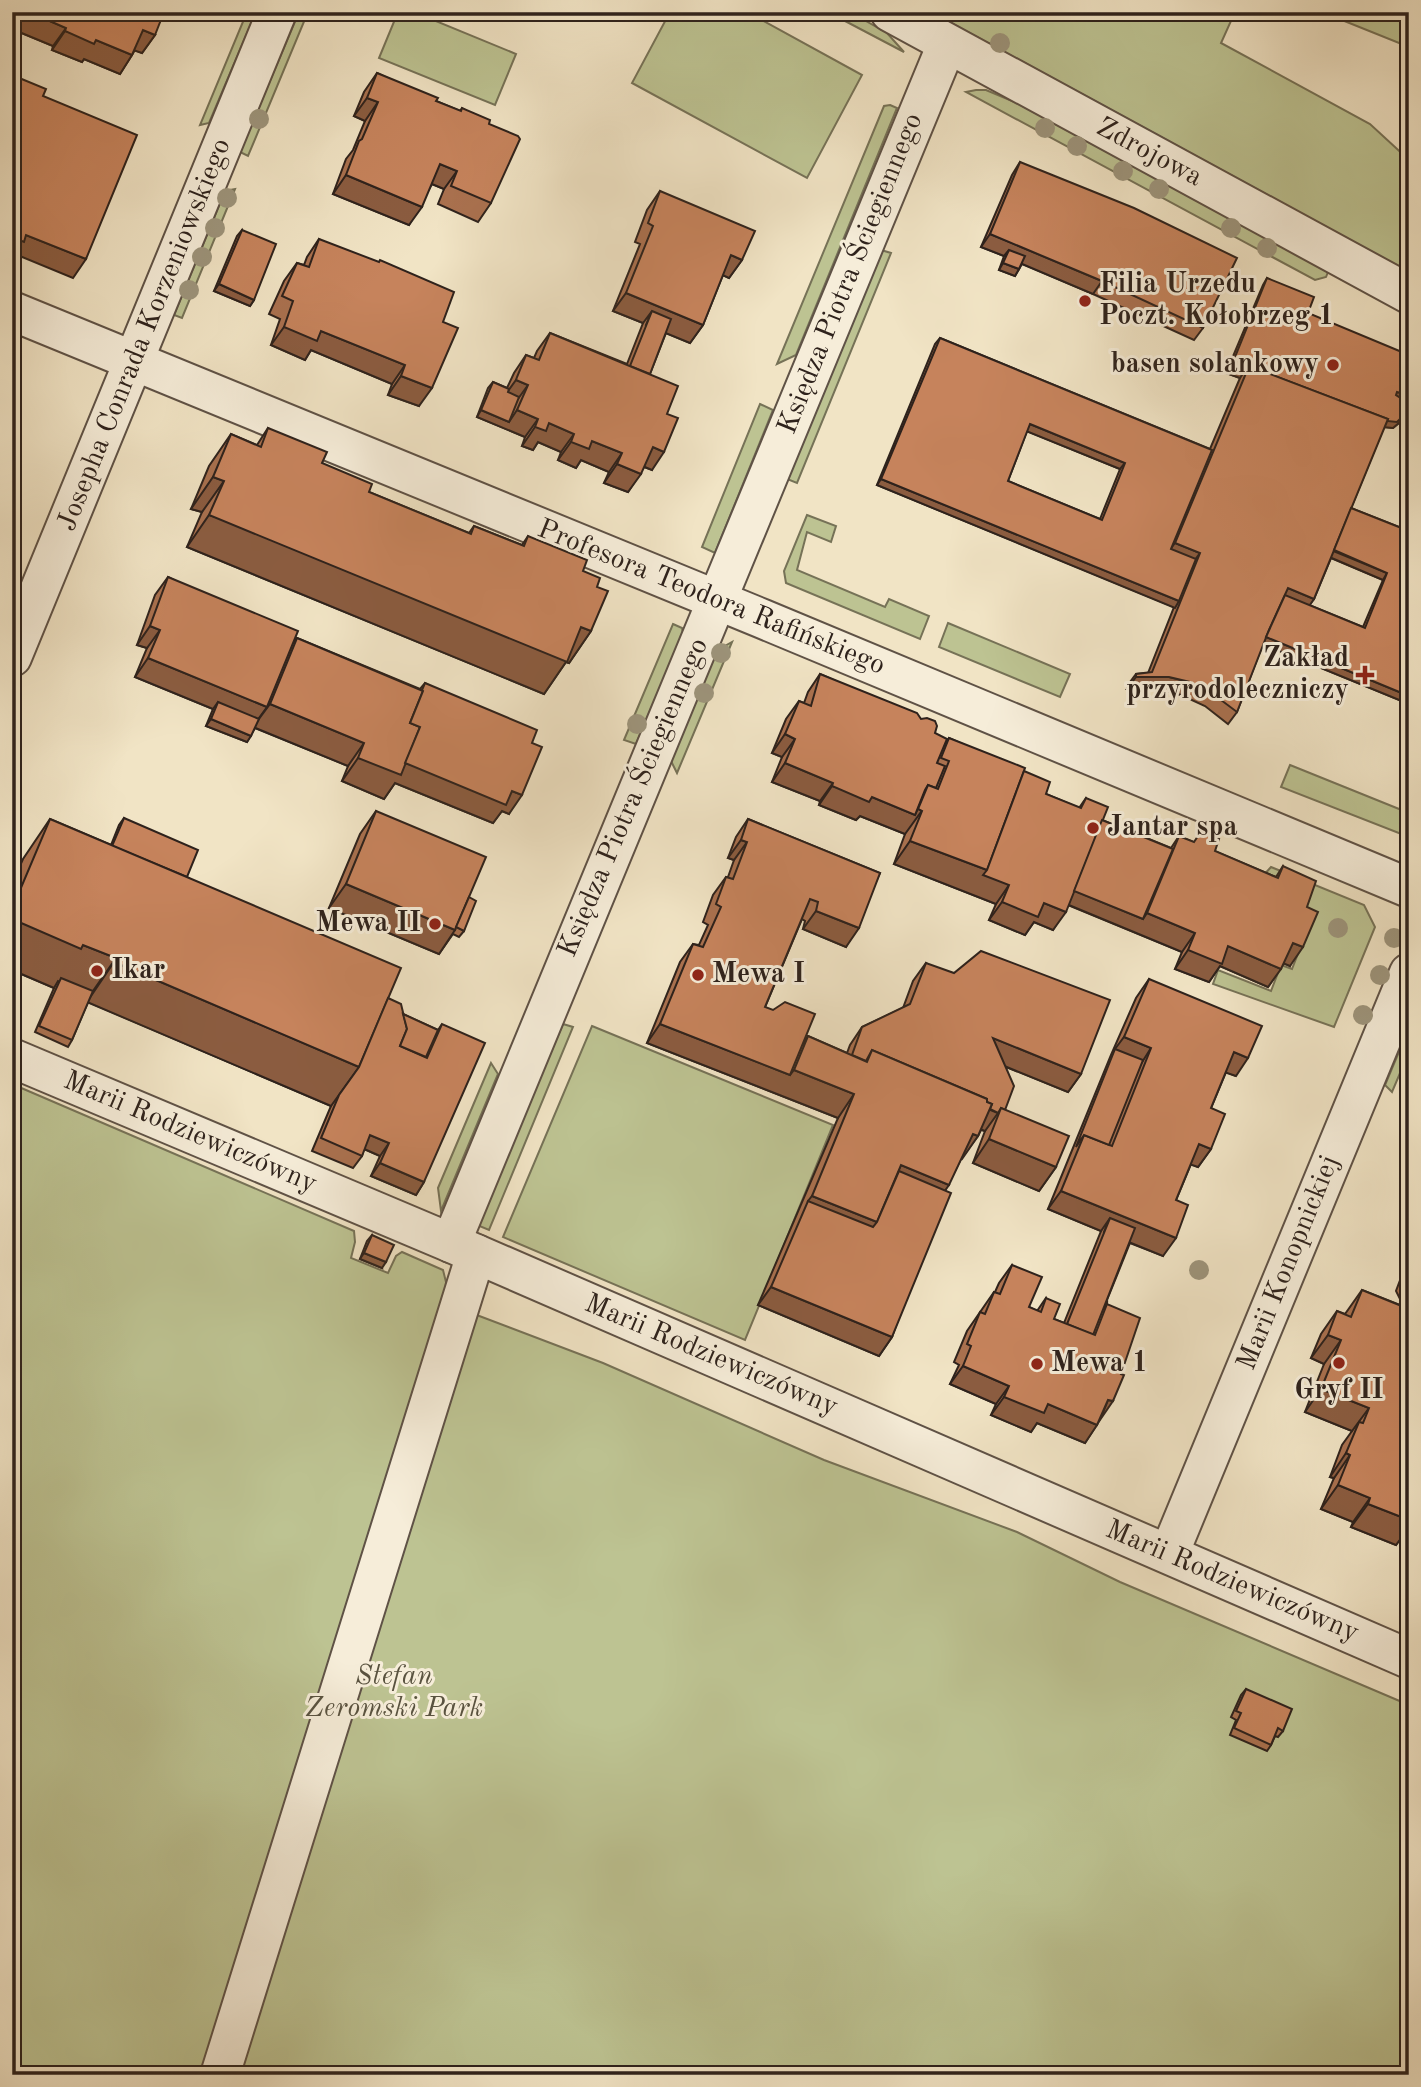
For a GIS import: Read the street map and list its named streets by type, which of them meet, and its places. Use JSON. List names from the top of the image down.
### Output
{
  "streets": {
    "street": [
      "Zdrojowa",
      "Księdza Piotra Ściegiennego",
      "Josepha Conrada Korzeniowskiego",
      "Profesora Teodora Rafińskiego",
      "Marii Rodziewiczówny",
      "Marii Konopnickiej"
    ]
  },
  "crossings": [
    ["Zdrojowa", "Księdza Piotra Ściegiennego"],
    ["Księdza Piotra Ściegiennego", "Profesora Teodora Rafińskiego"],
    ["Księdza Piotra Ściegiennego", "Marii Rodziewiczówny"],
    ["Josepha Conrada Korzeniowskiego", "Profesora Teodora Rafińskiego"],
    ["Marii Rodziewiczówny", "Marii Konopnickiej"]
  ],
  "parks": ["Stefan Zeromski Park"],
  "places": {
    "other": [
      "Filia Urzedu Poczt. Kołobrzeg 1",
      "basen solankowy",
      "Jantar spa",
      "Mewa II",
      "Ikar",
      "Mewa I",
      "Gryf II",
      "Mewa 1"
    ],
    "health": ["Zakład przyrodoleczniczy"]
  }
}
